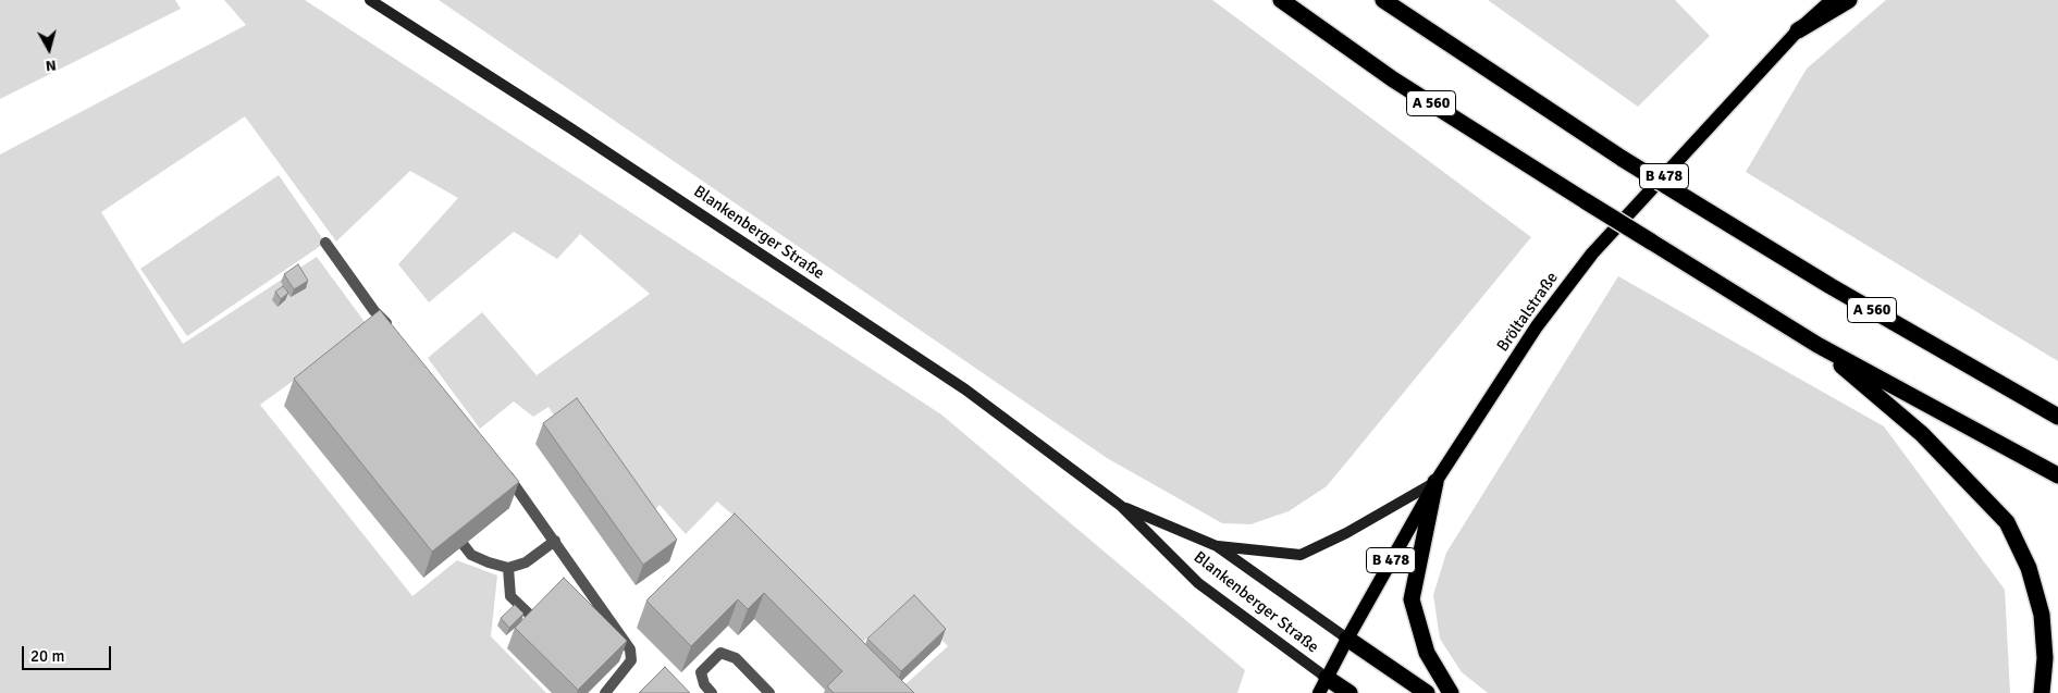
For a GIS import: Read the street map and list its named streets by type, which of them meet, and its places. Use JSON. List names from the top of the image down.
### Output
{
  "streets": {
    "highway": ["A 560"],
    "main road": ["B 478", "Bröltalstraße"],
    "street": ["Blankenberger Straße"]
  },
  "crossings": [
    ["Blankenberger Straße", "Bröltalstraße"]
  ],
  "scale_bar": "20 m",
  "north": "bottom"
}
